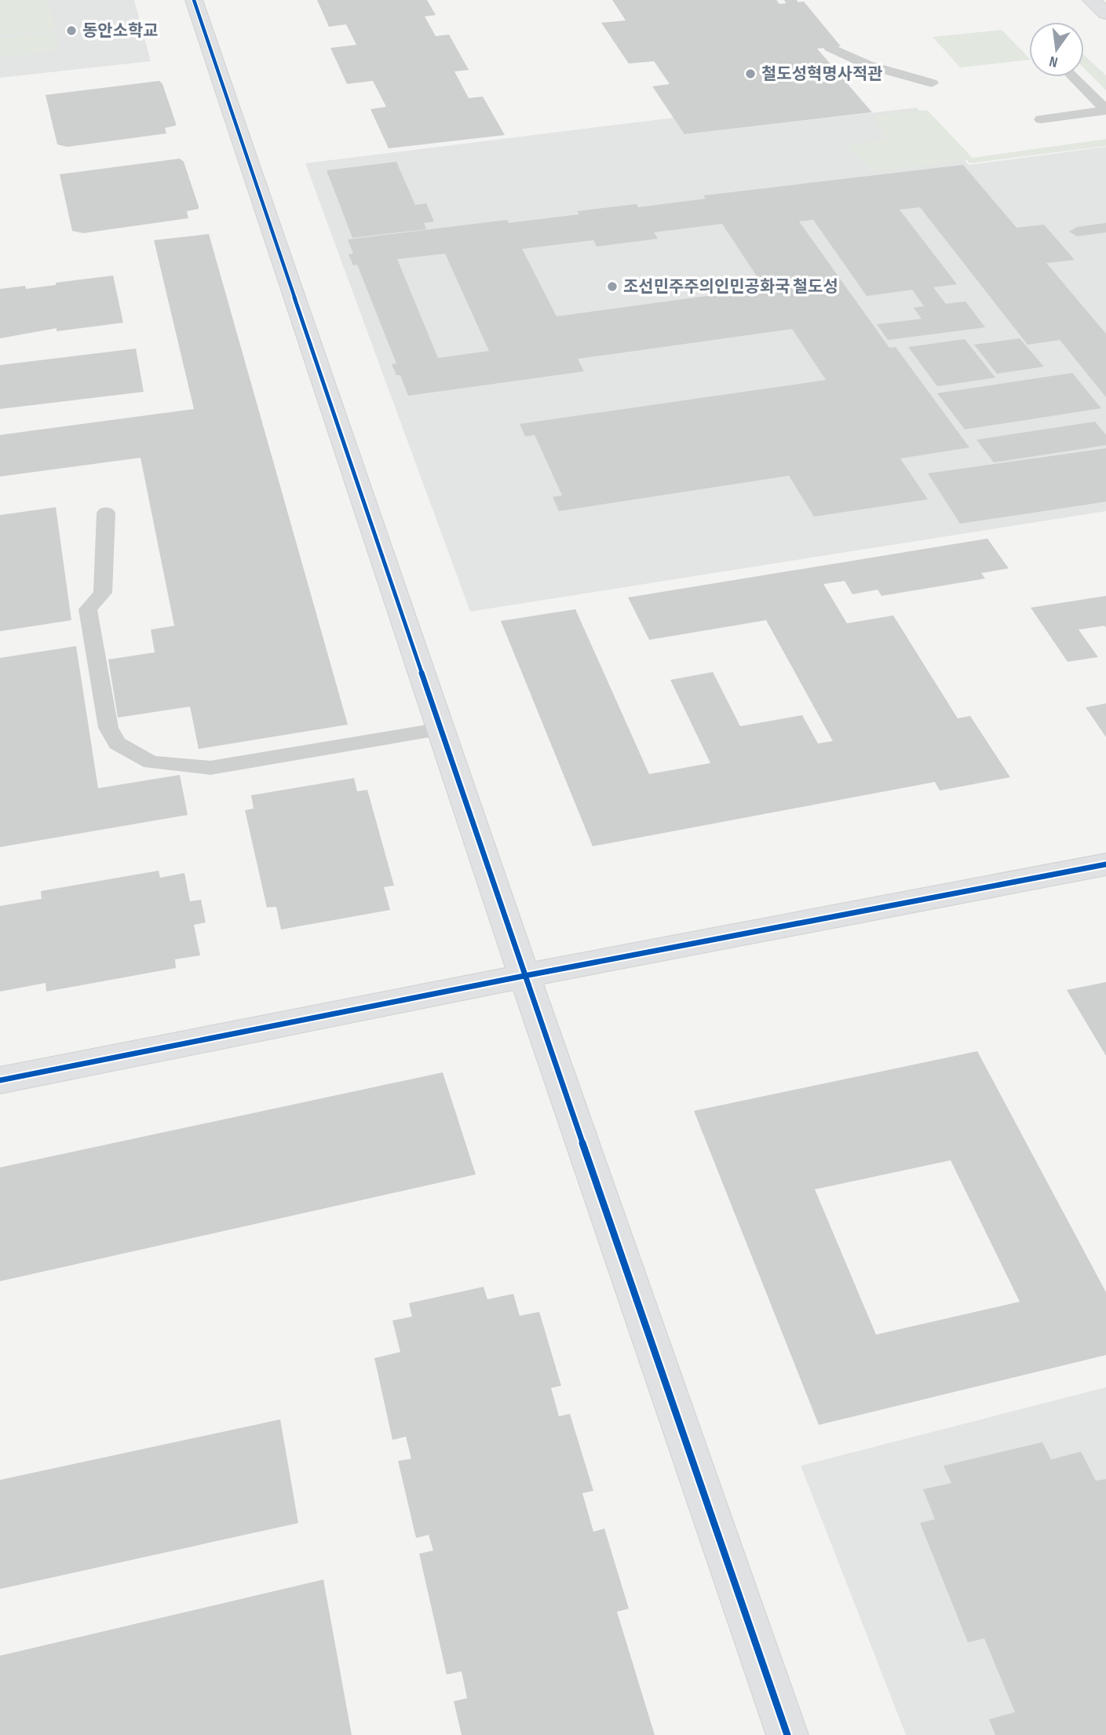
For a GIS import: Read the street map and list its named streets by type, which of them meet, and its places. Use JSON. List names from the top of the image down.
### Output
{
  "places": ["동안소학교", "철도성혁명사적관", "조선민주주의인민공화국 철도성"],
  "north": "bottom"
}
